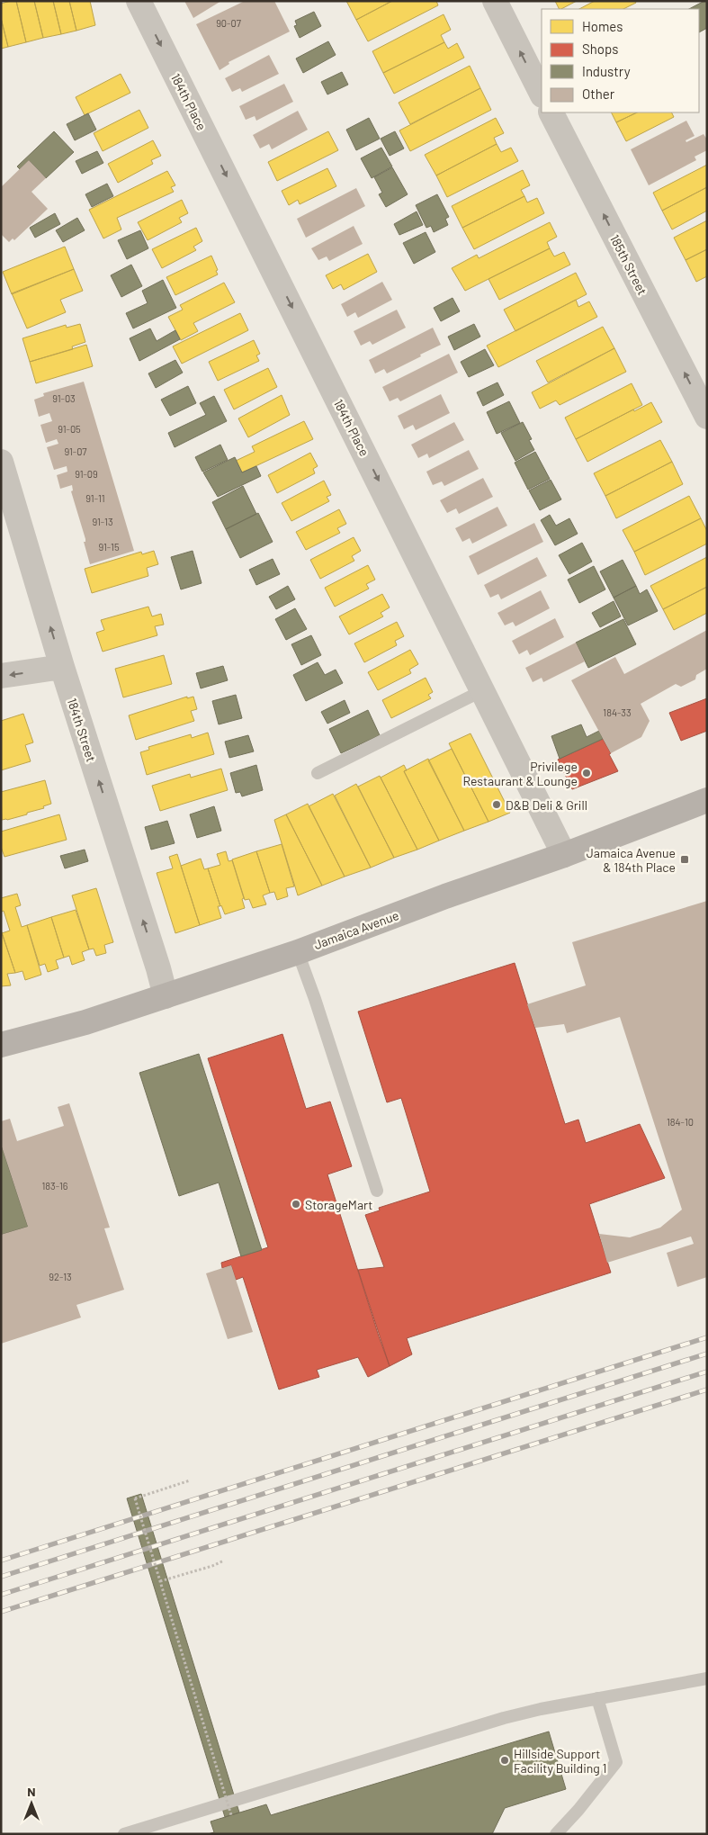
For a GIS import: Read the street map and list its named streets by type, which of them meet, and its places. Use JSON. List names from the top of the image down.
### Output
{
  "streets": {
    "main road": ["Jamaica Avenue"],
    "street": ["184th Place", "185th Street", "184th Street"]
  },
  "crossings": [
    ["184th Place", "Jamaica Avenue"],
    ["184th Street", "Jamaica Avenue"]
  ],
  "one_way": ["184th Place", "185th Street", "184th Street"],
  "places": {
    "other": [
      "Privilege Restaurant & Lounge",
      "D&B Deli & Grill",
      "StorageMart",
      "Hillside Support Facility Building 1"
    ],
    "transit": ["Jamaica Avenue & 184th Place"]
  },
  "house_numbers": [
    "90-07",
    "91-03",
    "91-05",
    "91-07",
    "91-09",
    "91-11",
    "91-13",
    "91-15",
    "184-33",
    "184-10",
    "183-16",
    "92-13"
  ],
  "legend": [
    "Homes",
    "Shops",
    "Industry",
    "Other"
  ],
  "north": "top"
}
